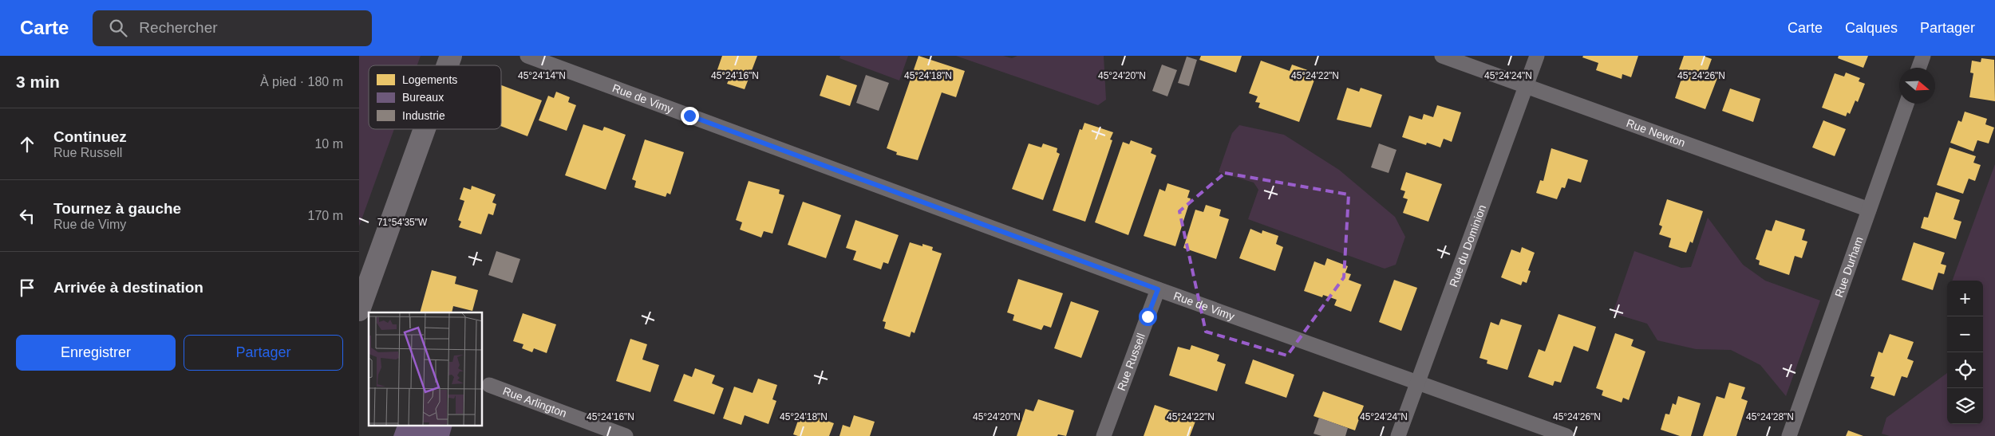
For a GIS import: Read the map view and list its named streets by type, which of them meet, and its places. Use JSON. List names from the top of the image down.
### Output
{
  "streets": {
    "street": [
      "Rue de Vimy",
      "Rue Newton",
      "Rue du Dominion",
      "Rue Durham",
      "Rue Russell",
      "Rue Arlington"
    ]
  },
  "crossings": [
    ["Rue de Vimy", "Rue du Dominion"],
    ["Rue de Vimy", "Rue Russell"],
    ["Rue Newton", "Rue du Dominion"],
    ["Rue Newton", "Rue Durham"]
  ],
  "legend": ["Logements", "Bureaux", "Industrie"],
  "north": "right",
  "page": {
    "header": "Carte",
    "search": "Rechercher",
    "nav": ["Carte", "Calques", "Partager"],
    "heading": ["3 min", "À pied · 180 m"],
    "list": [
      ["Continuez", "Rue Russell", "10 m"],
      ["Tournez à gauche", "Rue de Vimy", "170 m"],
      "Arrivée à destination"
    ],
    "map_buttons": ["+", "−"],
    "buttons": ["Enregistrer", "Partager"]
  },
  "coordinates": [
    "45°24'14\"N",
    "45°24'16\"N",
    "45°24'18\"N",
    "45°24'20\"N",
    "45°24'22\"N",
    "45°24'24\"N",
    "45°24'26\"N",
    "71°54'35\"W",
    "45°24'28\"N"
  ]
}
